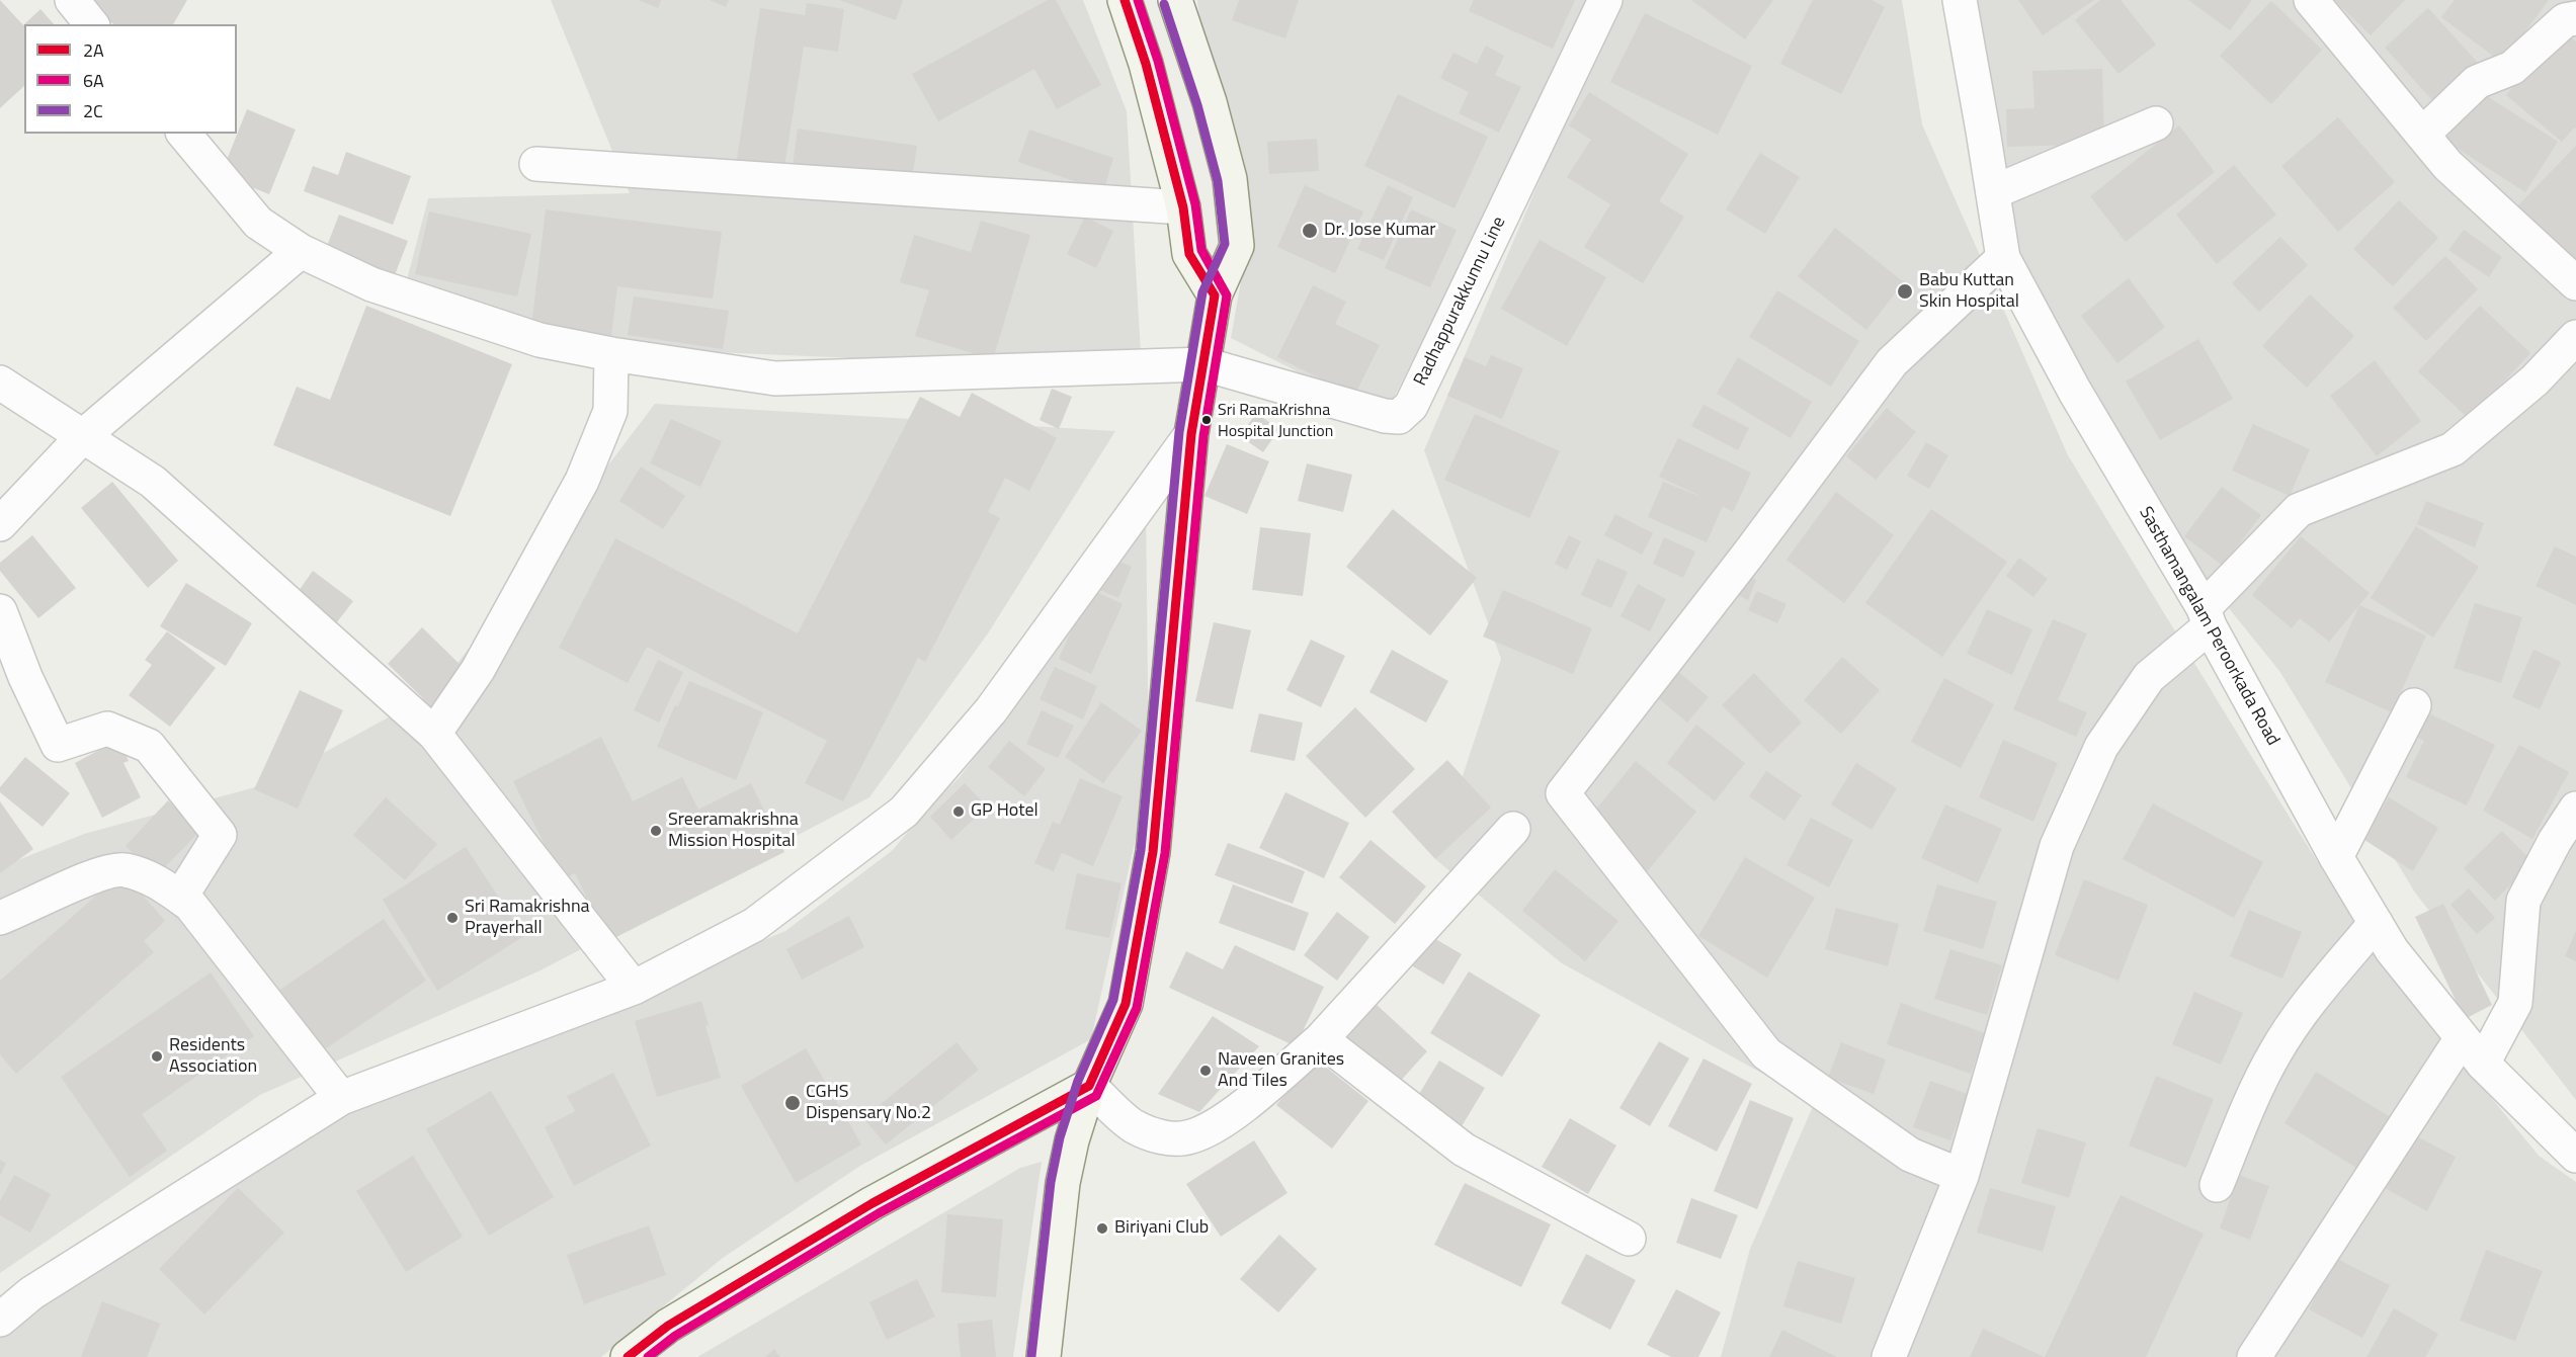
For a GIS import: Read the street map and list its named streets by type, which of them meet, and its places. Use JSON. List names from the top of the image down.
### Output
{
  "streets": {
    "street": ["Radhappurakkunnu Line", "Sasthamangalam Peroorkada Road"]
  },
  "places": [
    "Dr. Jose Kumar",
    "Babu Kuttan Skin Hospital",
    "Sri RamaKrishna Hospital Junction",
    "GP Hotel",
    "Sreeramakrishna Mission Hospital",
    "Sri Ramakrishna Prayerhall",
    "Residents Association",
    "Naveen Granites And Tiles",
    "CGHS Dispensary No.2",
    "Biriyani Club"
  ],
  "lines": ["transit line 2A", "transit line 6A", "transit line 2C"],
  "legend": ["2A", "6A", "2C"]
}
